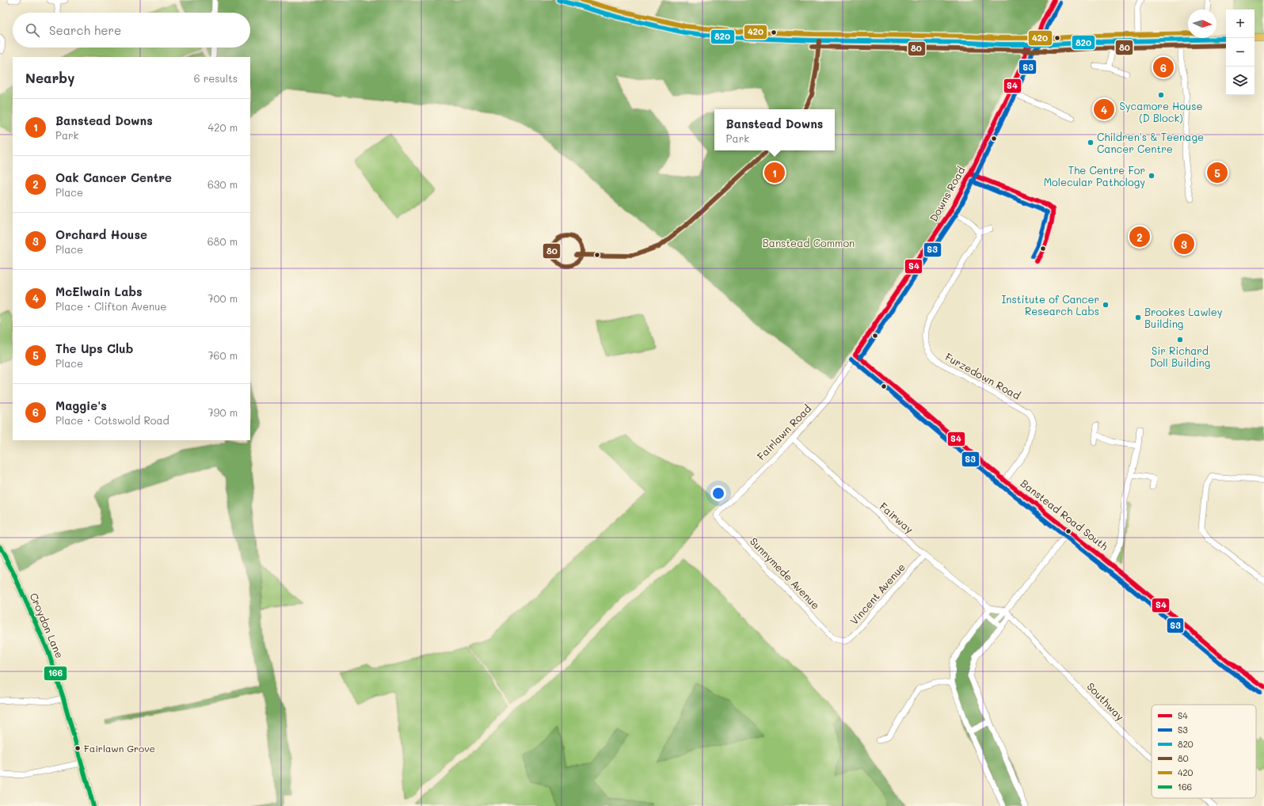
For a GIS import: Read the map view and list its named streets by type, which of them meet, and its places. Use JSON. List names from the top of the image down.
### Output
{
  "streets": {
    "main road": ["Croydon Lane"],
    "street": [
      "Downs Road",
      "Furzedown Road",
      "Fairlawn Road",
      "Banstead Road South",
      "Fairway",
      "Sunnymede Avenue",
      "Vincent Avenue",
      "Southway"
    ]
  },
  "crossings": [
    ["Downs Road", "Fairlawn Road"],
    ["Downs Road", "Banstead Road South"],
    ["Furzedown Road", "Banstead Road South"],
    ["Fairlawn Road", "Banstead Road South"],
    ["Fairlawn Road", "Fairway"],
    ["Fairlawn Road", "Sunnymede Avenue"],
    ["Fairway", "Vincent Avenue"],
    ["Sunnymede Avenue", "Vincent Avenue"]
  ],
  "parks": ["Banstead Common"],
  "places": [
    "Sycamore House (D Block)",
    "Children's & Teenage Cancer Centre",
    "The Centre For Molecular Pathology",
    "Institute of Cancer Research Labs",
    "Brookes Lawley Building",
    "Sir Richard Doll Building",
    "Fairlawn Grove"
  ],
  "lines": [
    "transit line S4",
    "transit line 820",
    "transit line 420",
    "transit line S3",
    "transit line 80",
    "transit line 166"
  ],
  "legend": [
    "S4",
    "S3",
    "820",
    "80",
    "420",
    "166"
  ],
  "north": "right",
  "page": {
    "map_buttons": ["+", "−"],
    "search": "Search here",
    "pins": [
      "6",
      "4",
      "1",
      "5",
      "2",
      "3"
    ],
    "heading": ["Nearby", "6 results"],
    "list": [
      {
        "mark": "1",
        "name": "Banstead Downs",
        "note": "Park",
        "value": "420 m"
      },
      {
        "mark": "2",
        "name": "Oak Cancer Centre",
        "note": "Place",
        "value": "630 m"
      },
      {
        "mark": "3",
        "name": "Orchard House",
        "note": "Place",
        "value": "680 m"
      },
      {
        "mark": "4",
        "name": "McElwain Labs",
        "note": "Place · Clifton Avenue",
        "value": "700 m"
      },
      {
        "mark": "5",
        "name": "The Ups Club",
        "note": "Place",
        "value": "760 m"
      },
      {
        "mark": "6",
        "name": "Maggie's",
        "note": "Place · Cotswold Road",
        "value": "790 m"
      }
    ],
    "popup": ["Banstead Downs", "Park"]
  }
}
